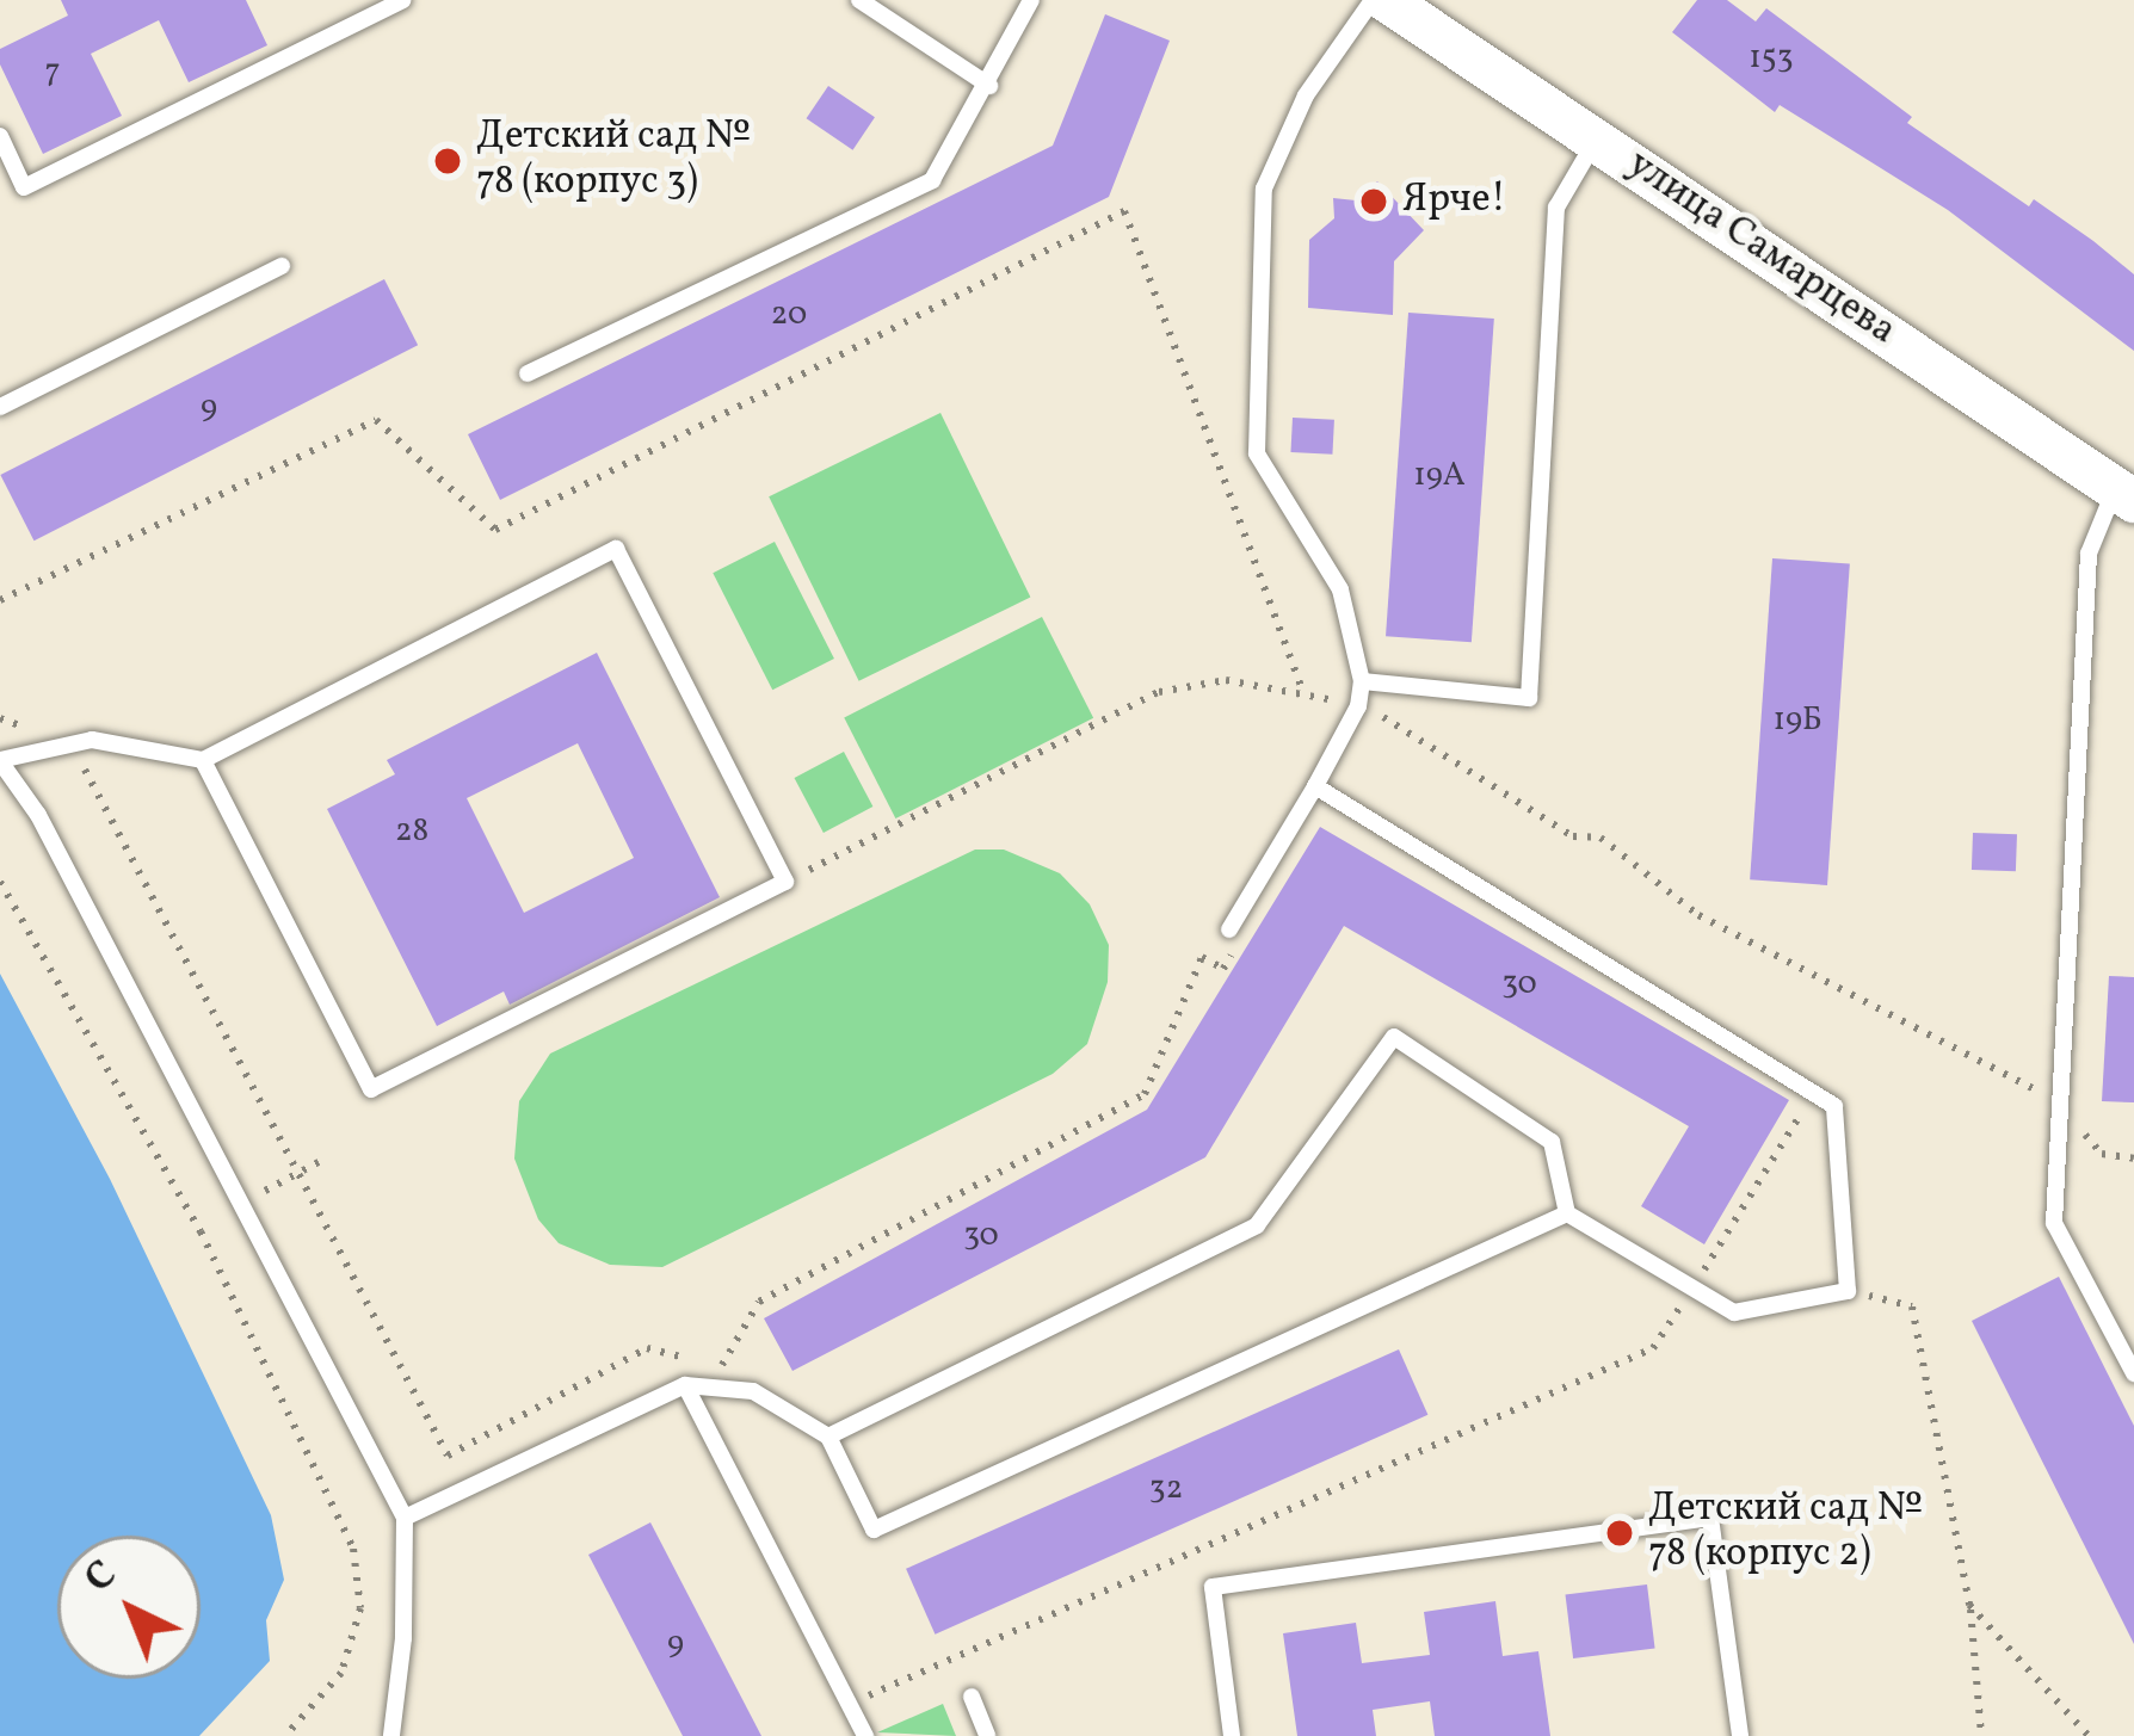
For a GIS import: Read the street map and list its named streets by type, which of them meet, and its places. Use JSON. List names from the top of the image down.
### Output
{
  "streets": {
    "street": ["улица Самарцева"]
  },
  "places": ["Детский сад № 78 (корпус 3)", "Ярче!", "Детский сад № 78 (корпус 2)"],
  "house_numbers": [
    "153",
    "7",
    "20",
    "9",
    "19А",
    "19Б",
    "28",
    "30",
    "30",
    "32",
    "9"
  ],
  "north": "top left"
}
